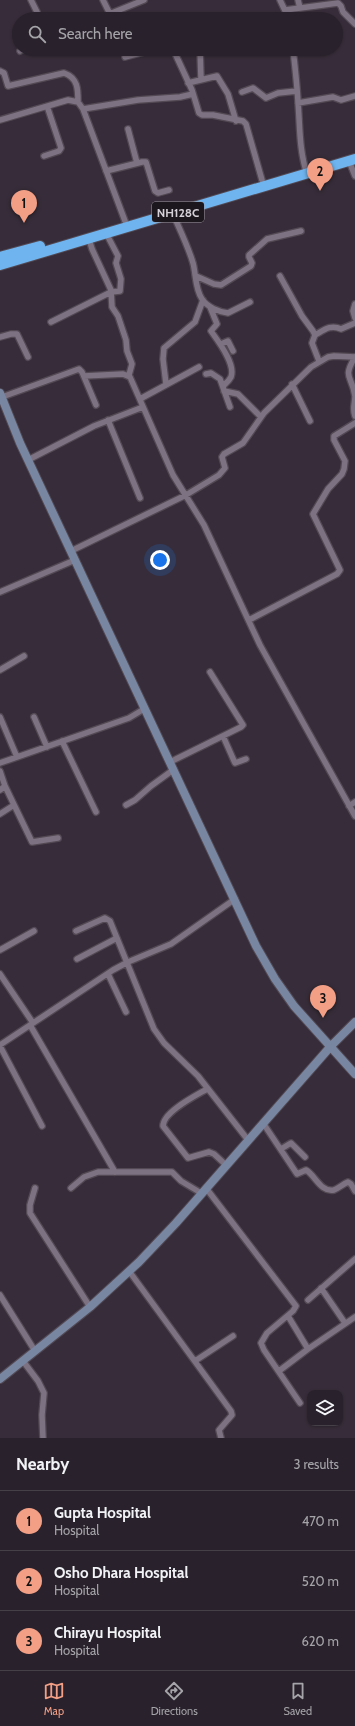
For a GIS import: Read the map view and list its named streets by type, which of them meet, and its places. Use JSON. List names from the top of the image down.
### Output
{
  "streets": {
    "highway": ["NH128C"]
  },
  "page": {
    "search": "Search here",
    "pins": ["2", "1", "3"],
    "heading": ["Nearby", "3 results"],
    "list": [
      {
        "mark": "1",
        "name": "Gupta Hospital",
        "note": "Hospital",
        "value": "470 m"
      },
      {
        "mark": "2",
        "name": "Osho Dhara Hospital",
        "note": "Hospital",
        "value": "520 m"
      },
      {
        "mark": "3",
        "name": "Chirayu Hospital",
        "note": "Hospital",
        "value": "620 m"
      }
    ],
    "nav": ["Map", "Directions", "Saved"]
  }
}
